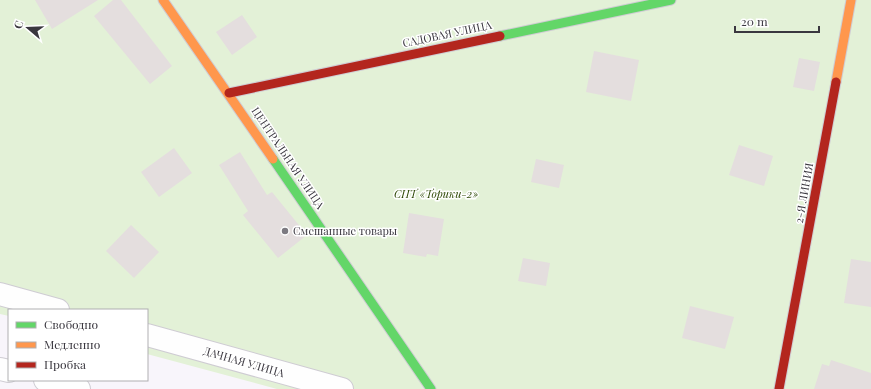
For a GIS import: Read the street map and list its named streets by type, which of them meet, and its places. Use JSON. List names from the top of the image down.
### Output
{
  "streets": {
    "street": [
      "САДОВАЯ УЛИЦА",
      "ЦЕНТРАЛЬНАЯ УЛИЦА",
      "2-Я ЛИНИЯ",
      "ДАЧНАЯ УЛИЦА"
    ]
  },
  "crossings": [
    ["САДОВАЯ УЛИЦА", "ЦЕНТРАЛЬНАЯ УЛИЦА"]
  ],
  "parks": ["СНТ «Торики-2»"],
  "places": ["Смешанные товары"],
  "legend": ["Свободно", "Медленно", "Пробка"],
  "scale_bar": "20 m",
  "north": "left"
}
